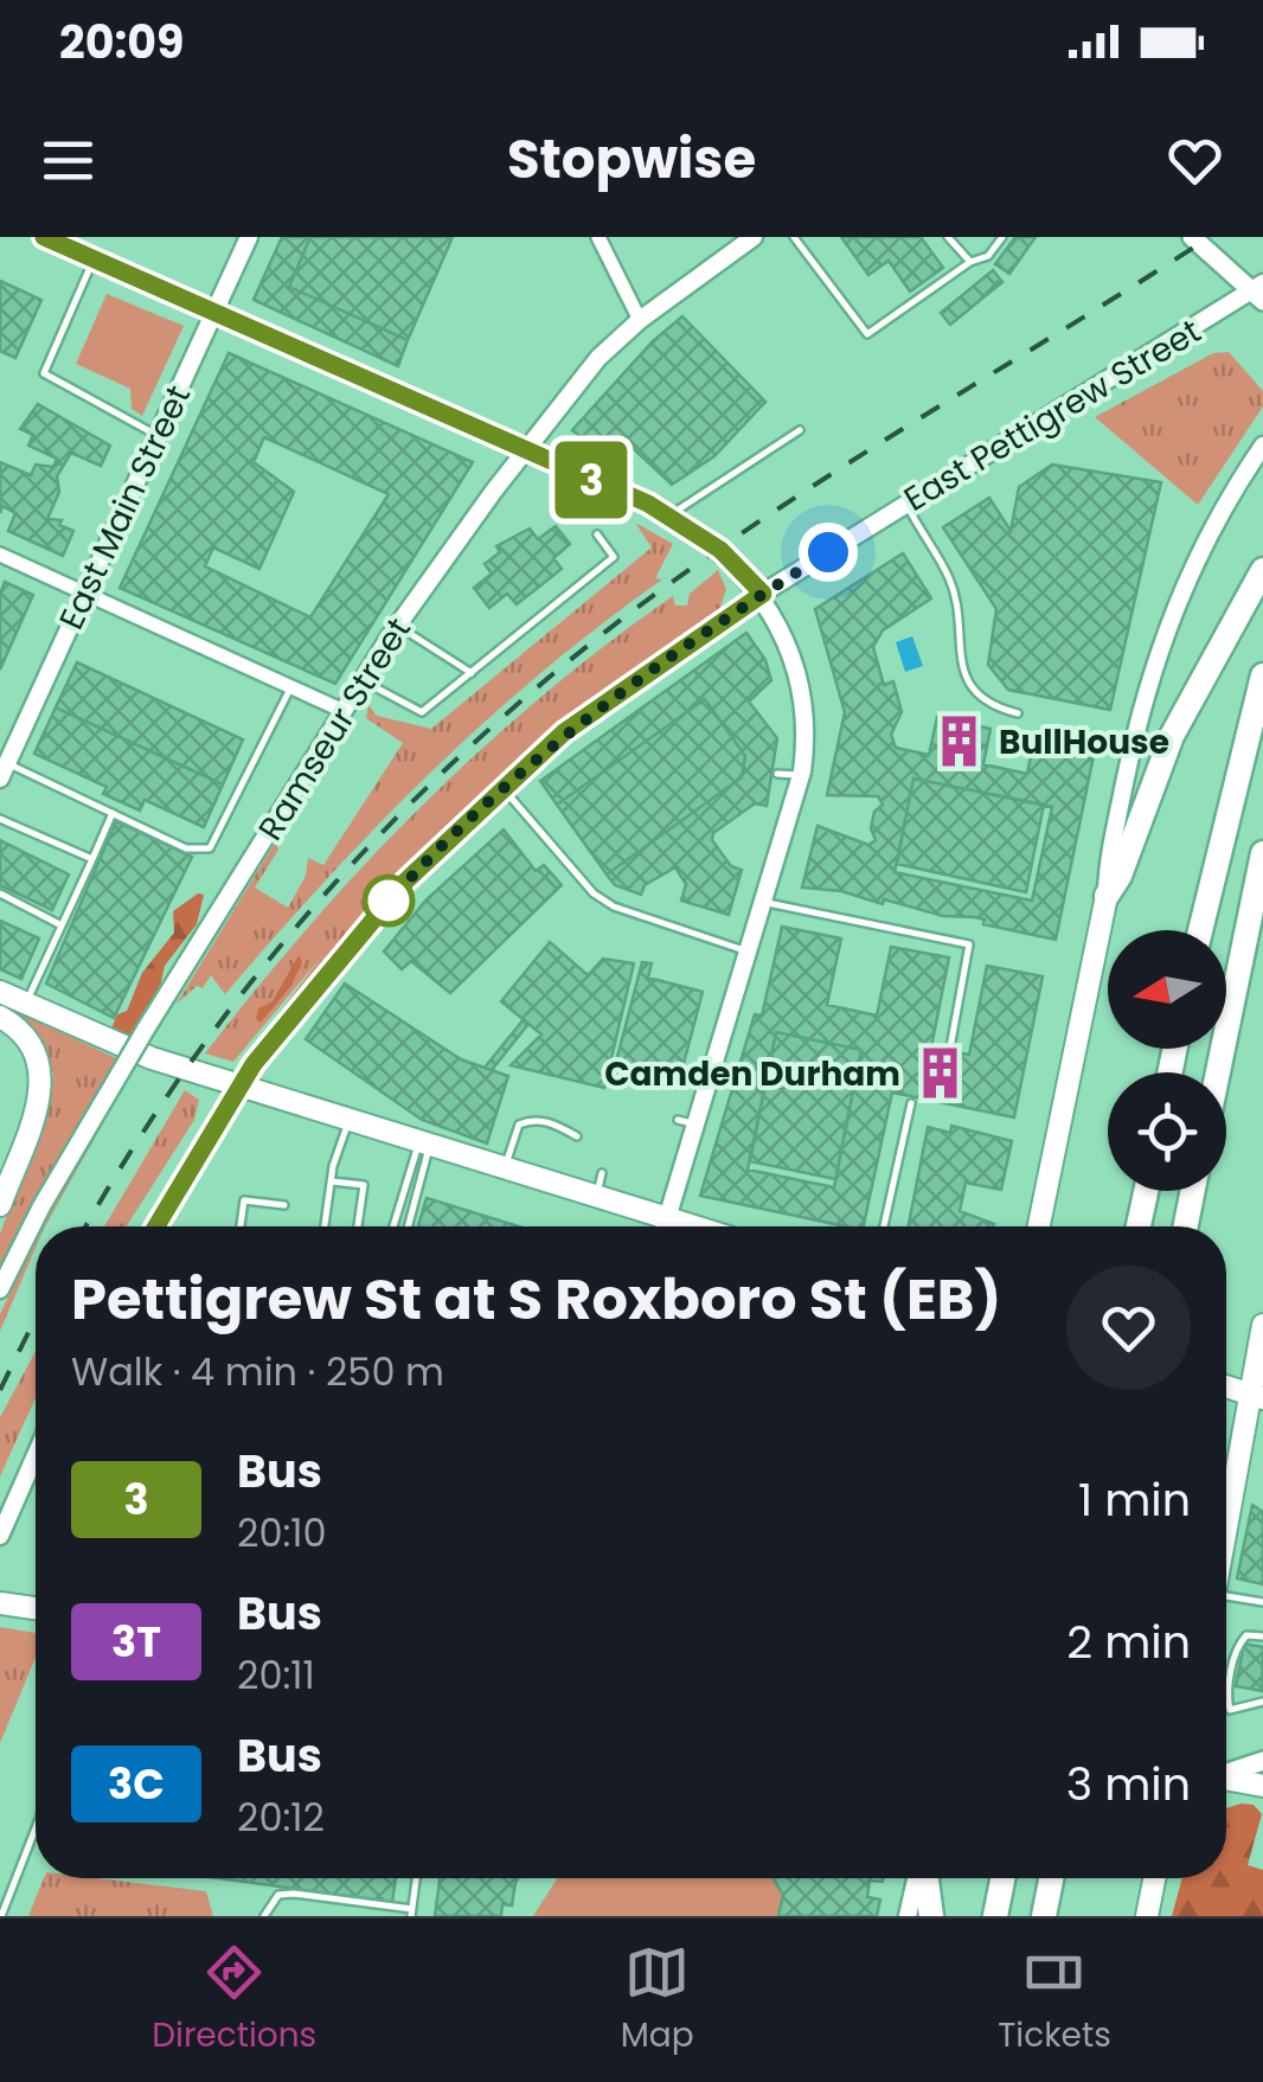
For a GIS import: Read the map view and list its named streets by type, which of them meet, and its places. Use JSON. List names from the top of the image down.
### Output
{
  "streets": {
    "street": ["East Pettigrew Street", "East Main Street", "Ramseur Street"]
  },
  "places": {
    "building": ["BullHouse", "Camden Durham"]
  },
  "lines": ["bus line 3"],
  "north": "left",
  "page": {
    "status": "20:09",
    "header": "Stopwise",
    "on_map": "3",
    "heading": ["Pettigrew St at S Roxboro St (EB)", "Walk · 4 min · 250 m"],
    "list": [
      {
        "mark": "3",
        "name": "Bus",
        "note": "20:10",
        "value": "1 min"
      },
      {
        "mark": "3T",
        "name": "Bus",
        "note": "20:11",
        "value": "2 min"
      },
      {
        "mark": "3C",
        "name": "Bus",
        "note": "20:12",
        "value": "3 min"
      }
    ],
    "tabs": ["Directions", "Map", "Tickets"]
  }
}
